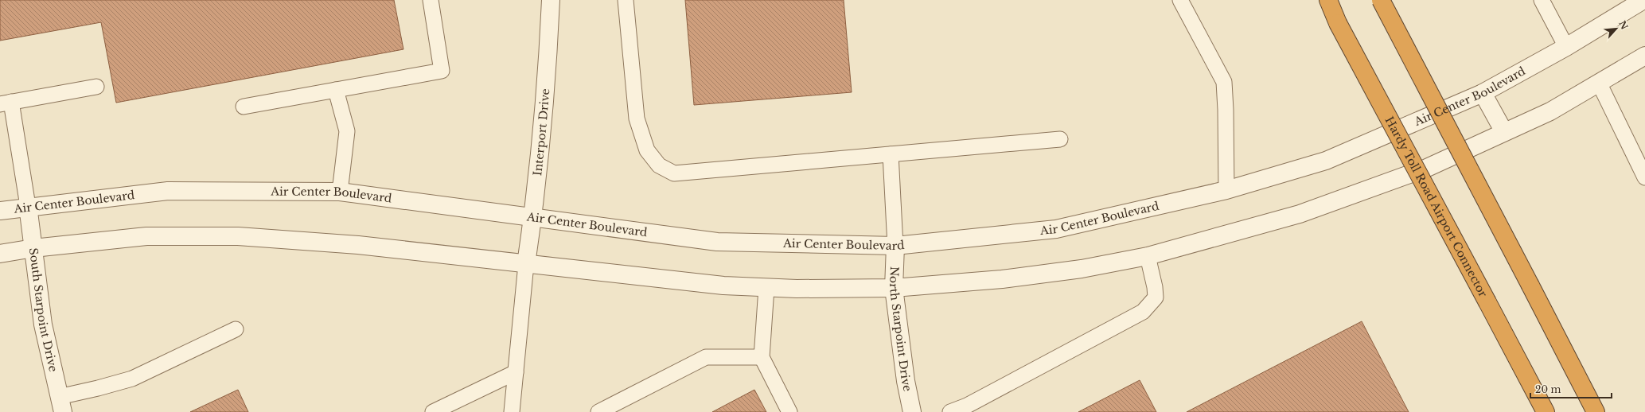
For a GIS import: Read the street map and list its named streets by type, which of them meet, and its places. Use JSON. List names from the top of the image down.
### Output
{
  "streets": {
    "highway": ["Hardy Toll Road Airport Connector"],
    "street": [
      "Air Center Boulevard",
      "Interport Drive",
      "South Starpoint Drive",
      "North Starpoint Drive"
    ]
  },
  "crossings": [
    ["Air Center Boulevard", "Interport Drive"],
    ["Air Center Boulevard", "South Starpoint Drive"],
    ["Air Center Boulevard", "North Starpoint Drive"]
  ],
  "scale_bar": "20 m",
  "north": "top right"
}
